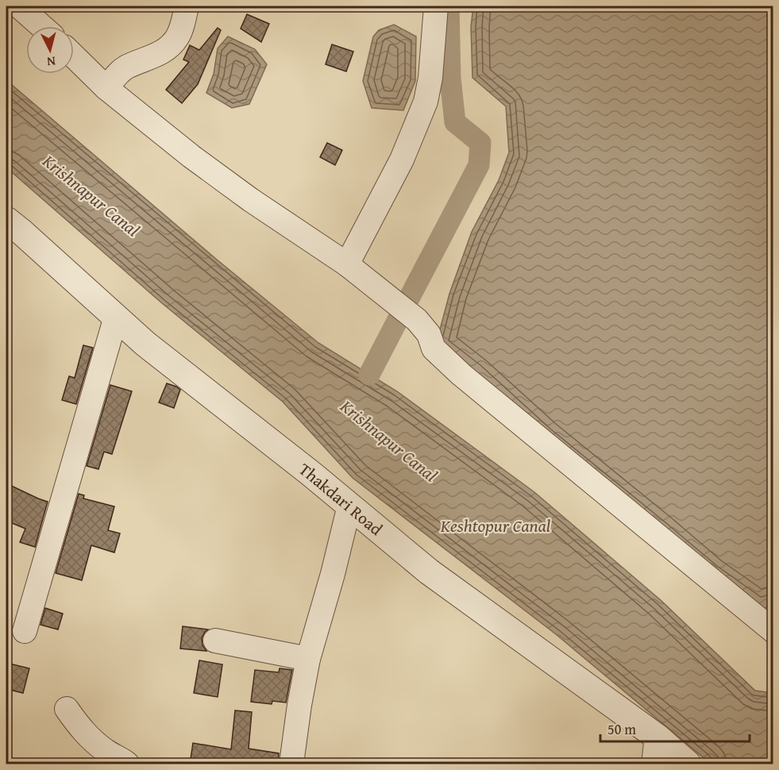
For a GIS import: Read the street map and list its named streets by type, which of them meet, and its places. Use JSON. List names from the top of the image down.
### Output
{
  "streets": {
    "street": ["Thakdari Road"]
  },
  "water": ["Krishnapur Canal", "Keshtopur Canal"],
  "scale_bar": "50 m",
  "north": "bottom"
}
